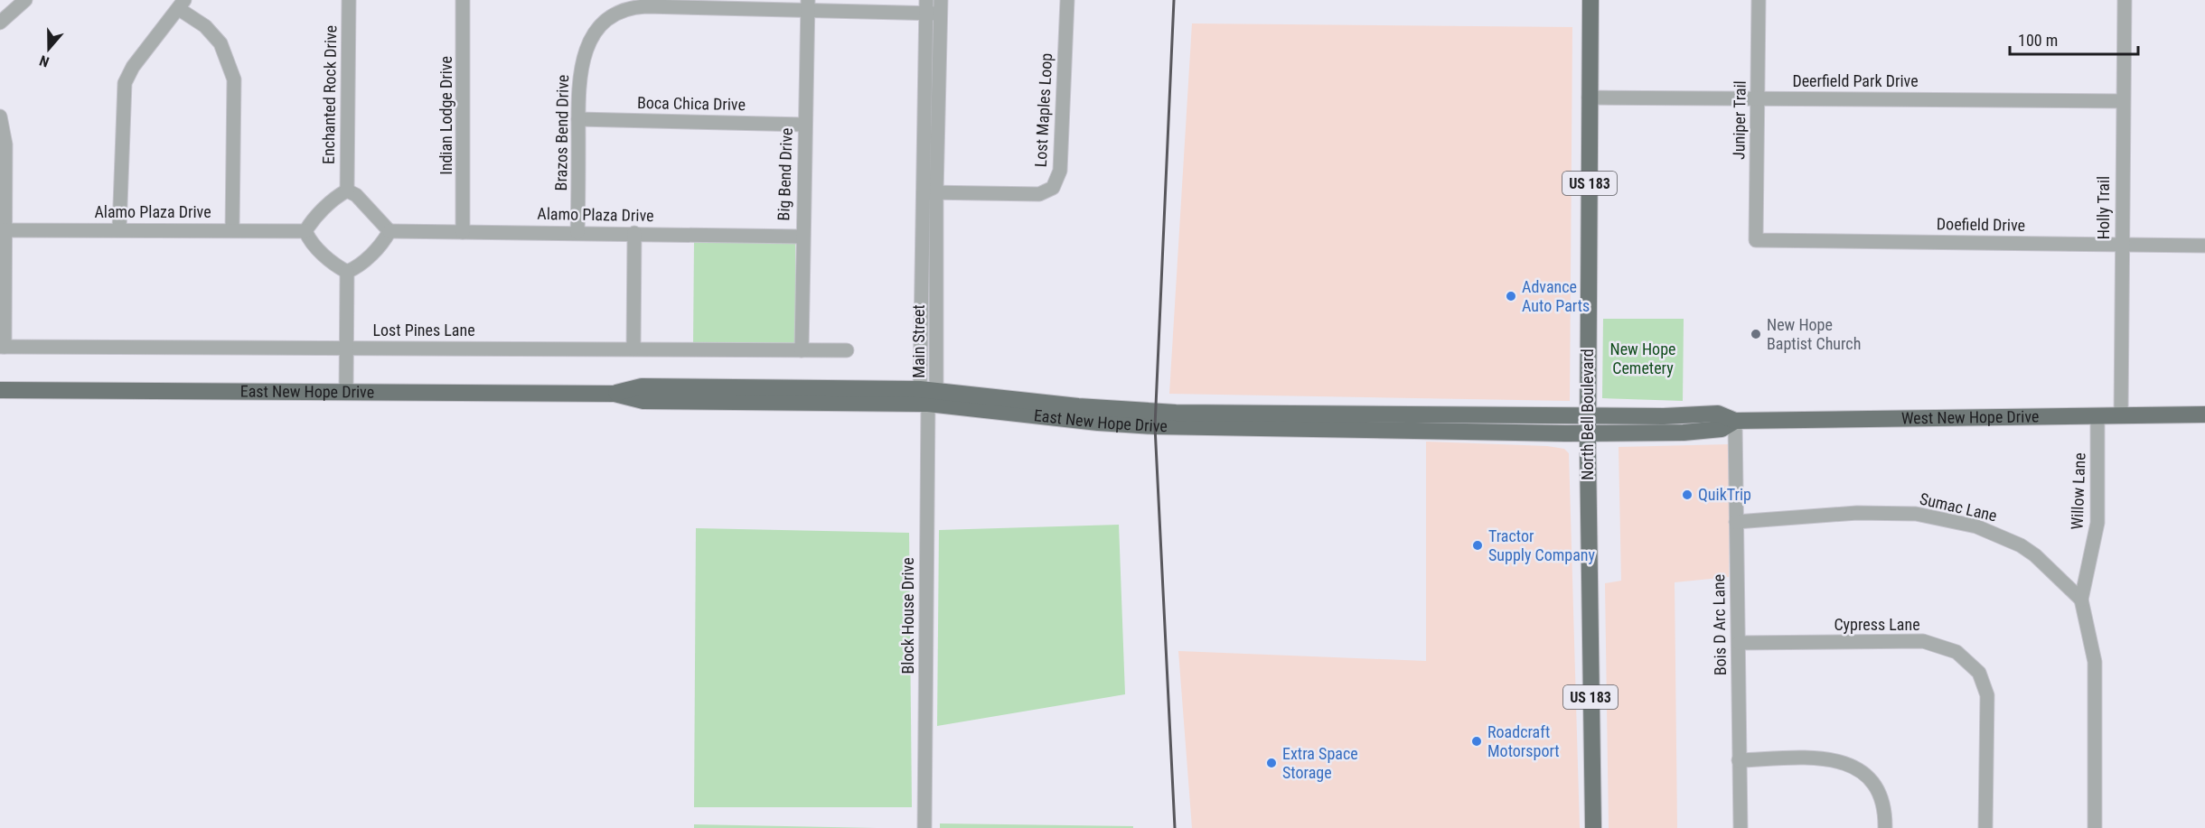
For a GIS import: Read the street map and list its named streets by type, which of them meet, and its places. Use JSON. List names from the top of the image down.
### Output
{
  "streets": {
    "main road": [
      "US 183",
      "East New Hope Drive",
      "North Bell Boulevard",
      "West New Hope Drive"
    ],
    "street": [
      "Deerfield Park Drive",
      "Enchanted Rock Drive",
      "Boca Chica Drive",
      "Lost Maples Loop",
      "Indian Lodge Drive",
      "Juniper Trail",
      "Brazos Bend Drive",
      "Big Bend Drive",
      "Holly Trail",
      "Alamo Plaza Drive",
      "Doefield Drive",
      "Lost Pines Lane",
      "Main Street",
      "Willow Lane",
      "Sumac Lane",
      "Block House Drive",
      "Bois D Arc Lane",
      "Cypress Lane"
    ]
  },
  "crossings": [
    ["Deerfield Park Drive", "Juniper Trail"],
    ["Deerfield Park Drive", "Holly Trail"],
    ["Deerfield Park Drive", "North Bell Boulevard"],
    ["Enchanted Rock Drive", "Alamo Plaza Drive"],
    ["Boca Chica Drive", "Brazos Bend Drive"],
    ["Boca Chica Drive", "Big Bend Drive"],
    ["Lost Maples Loop", "Main Street"],
    ["Indian Lodge Drive", "Alamo Plaza Drive"],
    ["Juniper Trail", "Doefield Drive"],
    ["Brazos Bend Drive", "Big Bend Drive"],
    ["Brazos Bend Drive", "Alamo Plaza Drive"],
    ["Brazos Bend Drive", "Main Street"],
    ["Big Bend Drive", "Alamo Plaza Drive"],
    ["Big Bend Drive", "Lost Pines Lane"],
    ["Holly Trail", "Doefield Drive"],
    ["Holly Trail", "West New Hope Drive"],
    ["Main Street", "East New Hope Drive"],
    ["Main Street", "Block House Drive"],
    ["East New Hope Drive", "North Bell Boulevard"],
    ["East New Hope Drive", "West New Hope Drive"],
    ["East New Hope Drive", "Block House Drive"],
    ["North Bell Boulevard", "West New Hope Drive"],
    ["West New Hope Drive", "Willow Lane"],
    ["West New Hope Drive", "Bois D Arc Lane"],
    ["Willow Lane", "Sumac Lane"],
    ["Sumac Lane", "Bois D Arc Lane"],
    ["Bois D Arc Lane", "Cypress Lane"]
  ],
  "parks": ["New Hope Cemetery"],
  "places": [
    "Advance Auto Parts",
    "New Hope Baptist Church",
    "QuikTrip",
    "Tractor Supply Company",
    "Roadcraft Motorsport",
    "Extra Space Storage"
  ],
  "scale_bar": "100 m",
  "north": "bottom"
}
